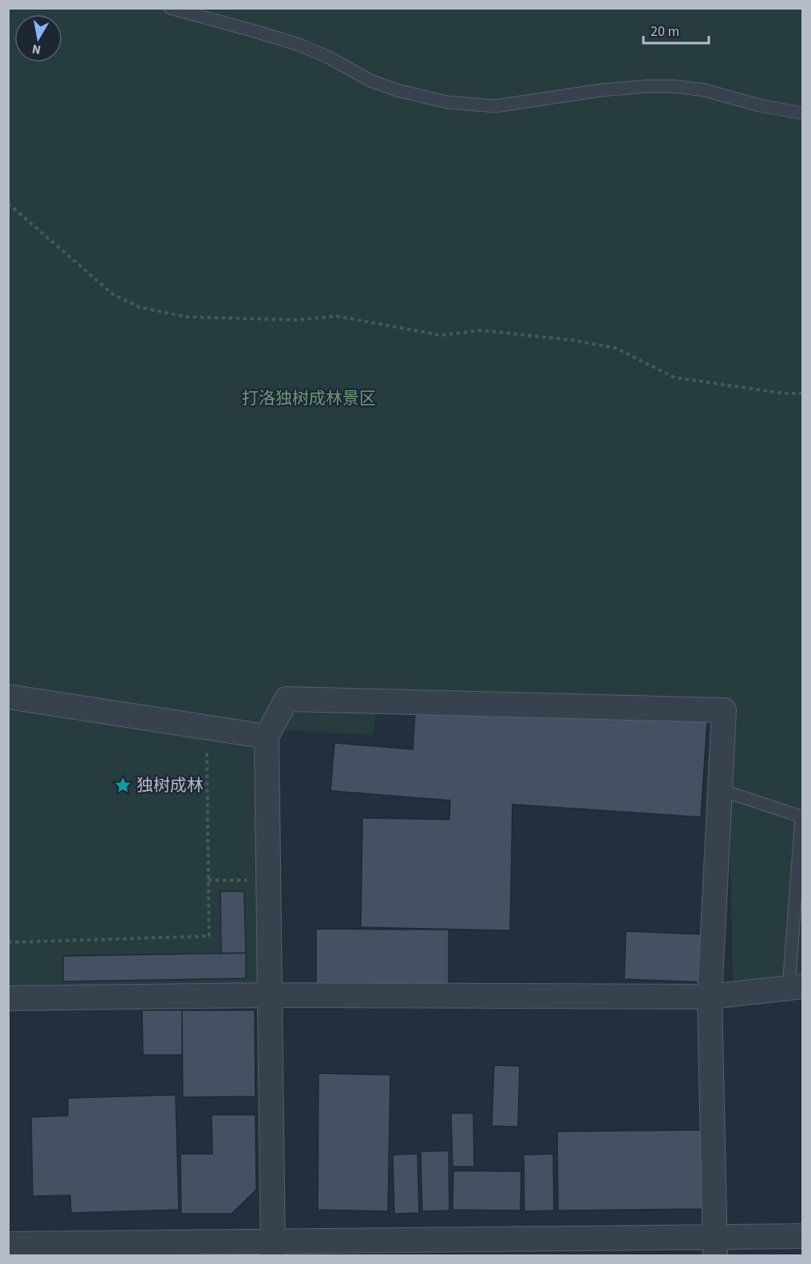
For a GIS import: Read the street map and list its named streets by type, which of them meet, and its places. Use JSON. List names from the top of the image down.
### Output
{
  "parks": ["打洛独树成林景区"],
  "places": {
    "place": ["独树成林"]
  },
  "scale_bar": "20 m",
  "north": "bottom"
}
